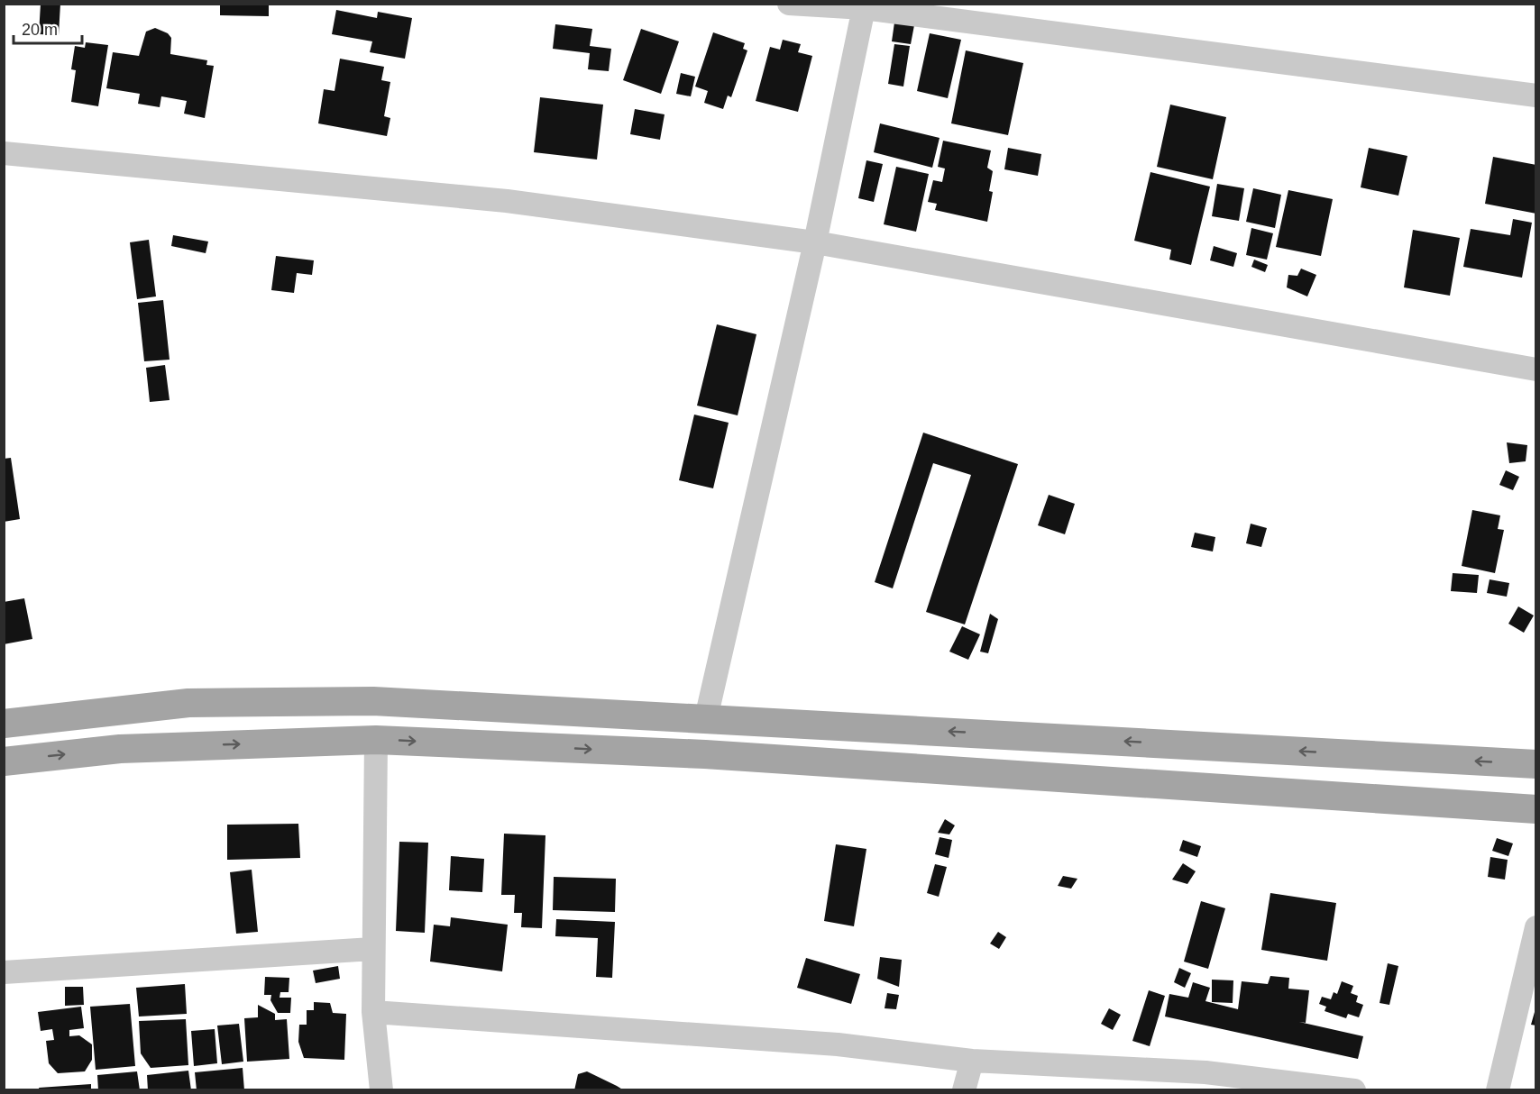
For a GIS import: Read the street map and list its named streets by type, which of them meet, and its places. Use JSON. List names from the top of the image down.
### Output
{
  "scale_bar": "20 m"
}
